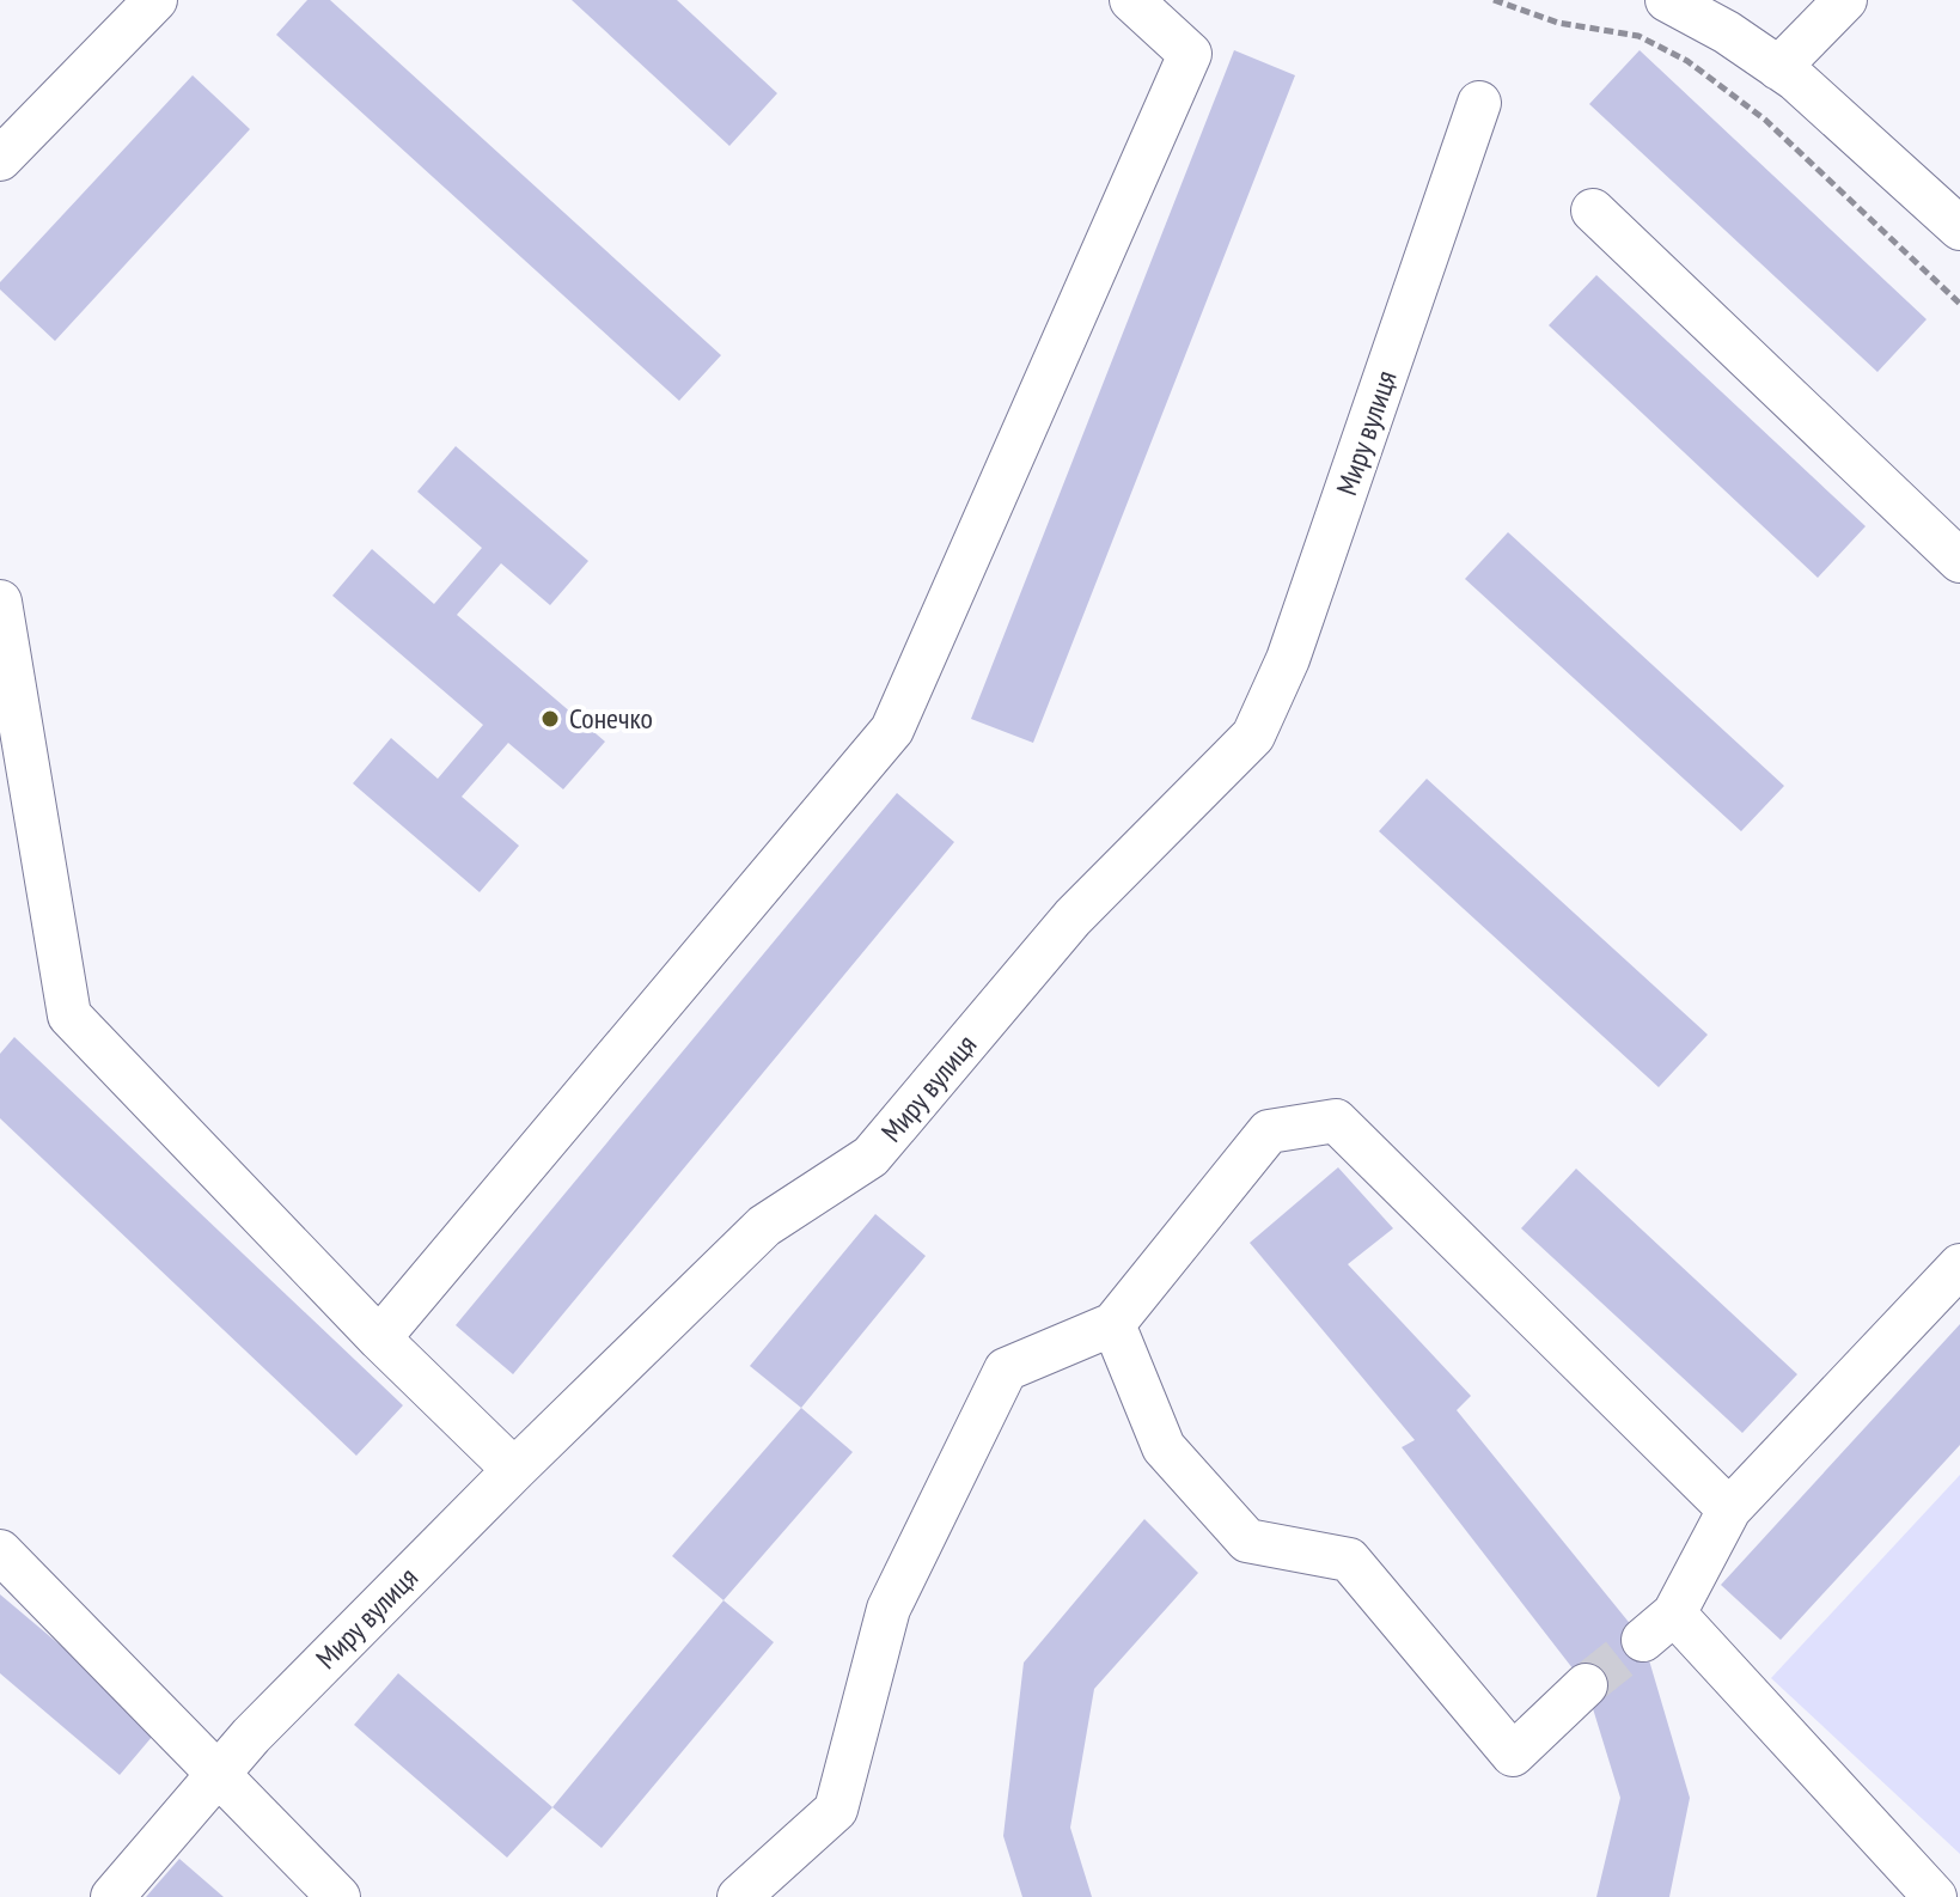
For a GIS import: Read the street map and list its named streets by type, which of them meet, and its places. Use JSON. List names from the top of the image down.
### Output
{
  "streets": {
    "street": ["Миру вулиця"]
  },
  "places": ["Сонечко"]
}
